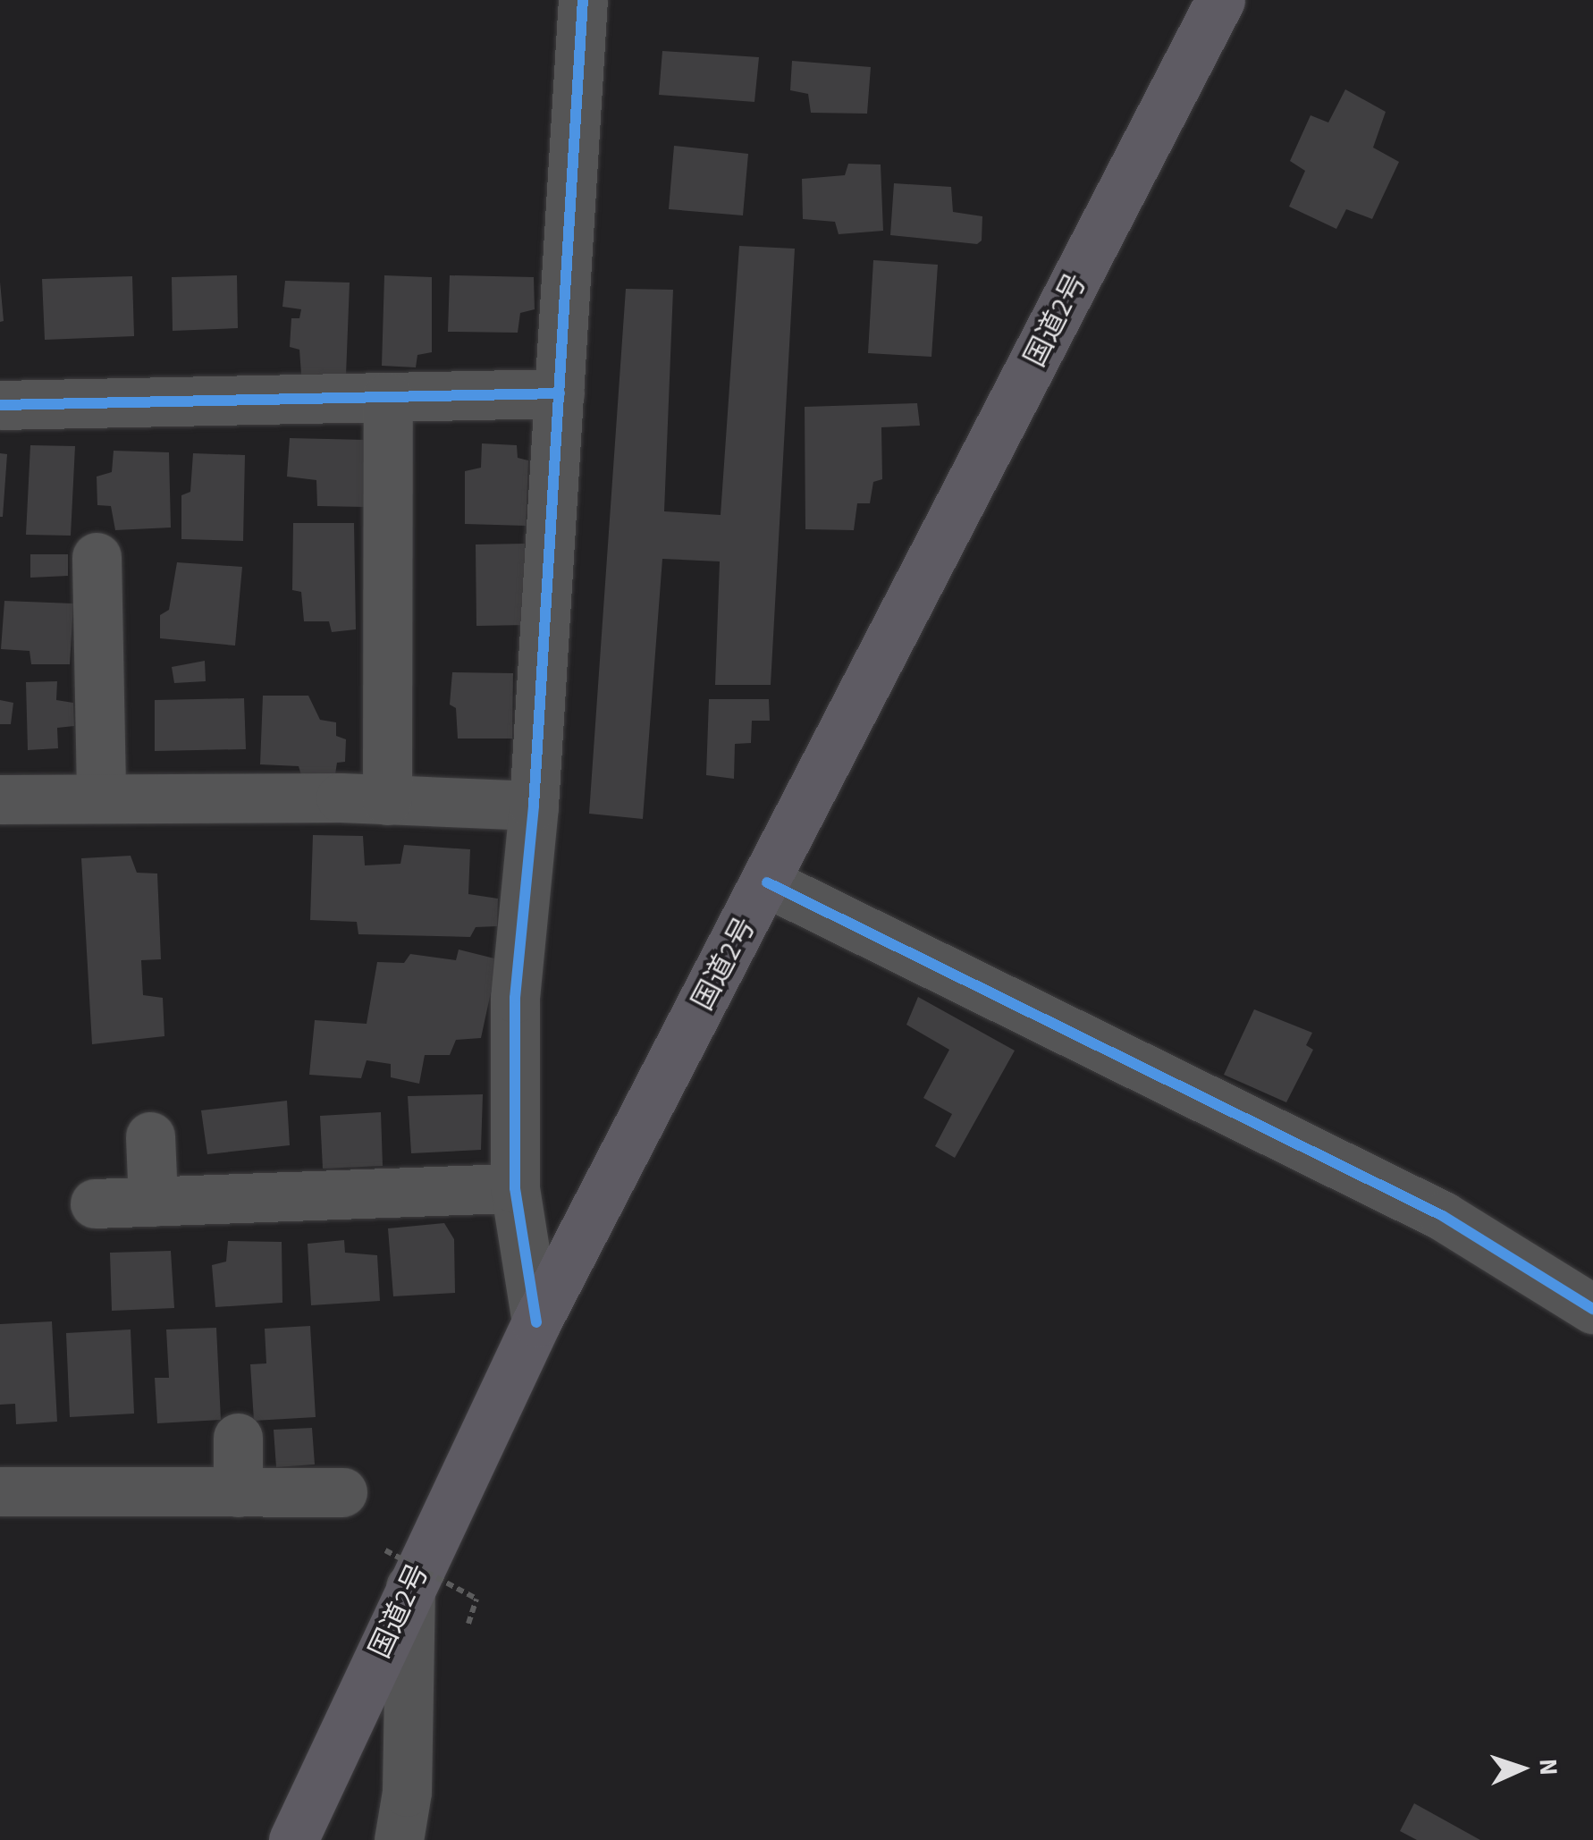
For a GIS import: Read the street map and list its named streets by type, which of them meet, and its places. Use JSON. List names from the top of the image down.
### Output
{
  "streets": {
    "highway": ["国道2号"]
  },
  "north": "right"
}
